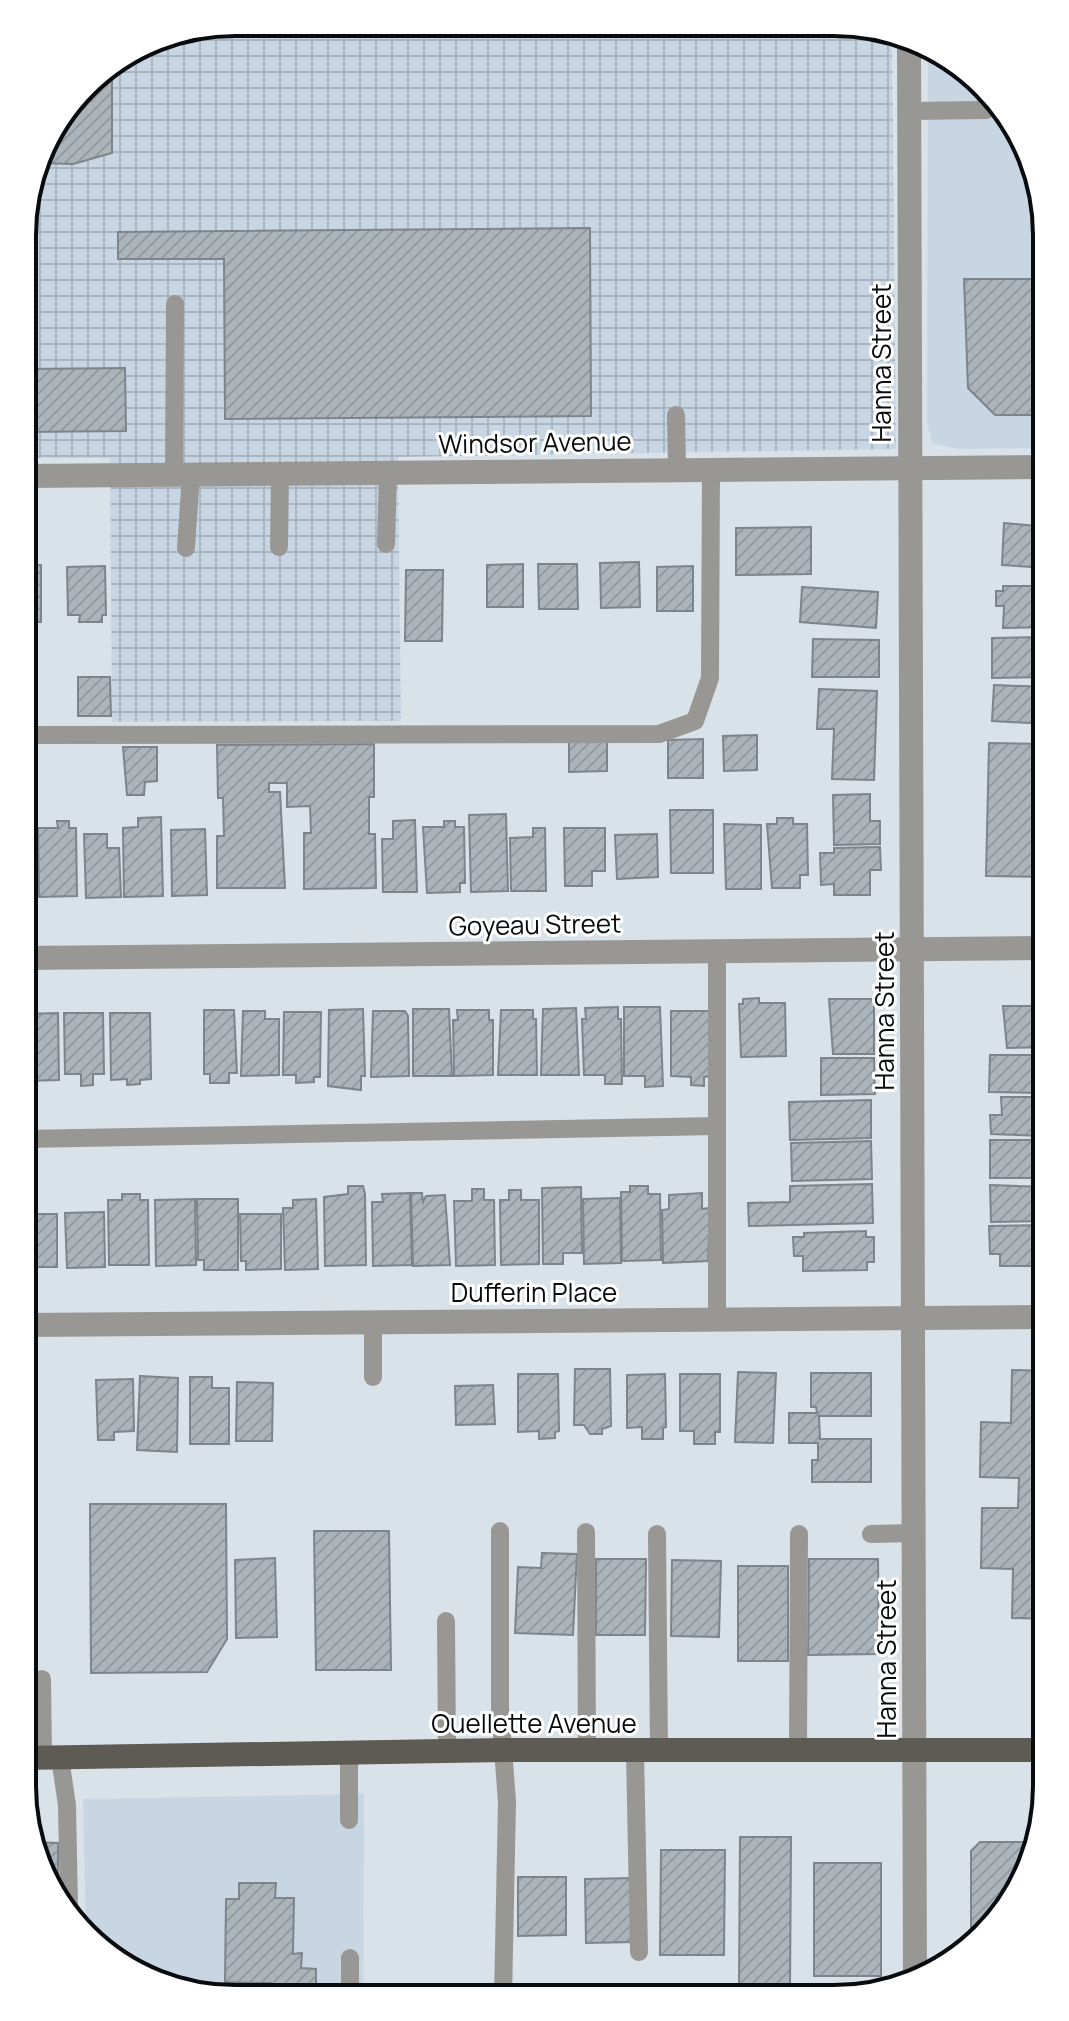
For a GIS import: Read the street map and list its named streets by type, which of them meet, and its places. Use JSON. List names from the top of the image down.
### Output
{
  "streets": {
    "main road": ["Ouellette Avenue"],
    "street": [
      "Hanna Street",
      "Windsor Avenue",
      "Goyeau Street",
      "Dufferin Place"
    ]
  },
  "crossings": [
    ["Hanna Street", "Windsor Avenue"],
    ["Hanna Street", "Goyeau Street"],
    ["Hanna Street", "Dufferin Place"],
    ["Hanna Street", "Ouellette Avenue"]
  ]
}
